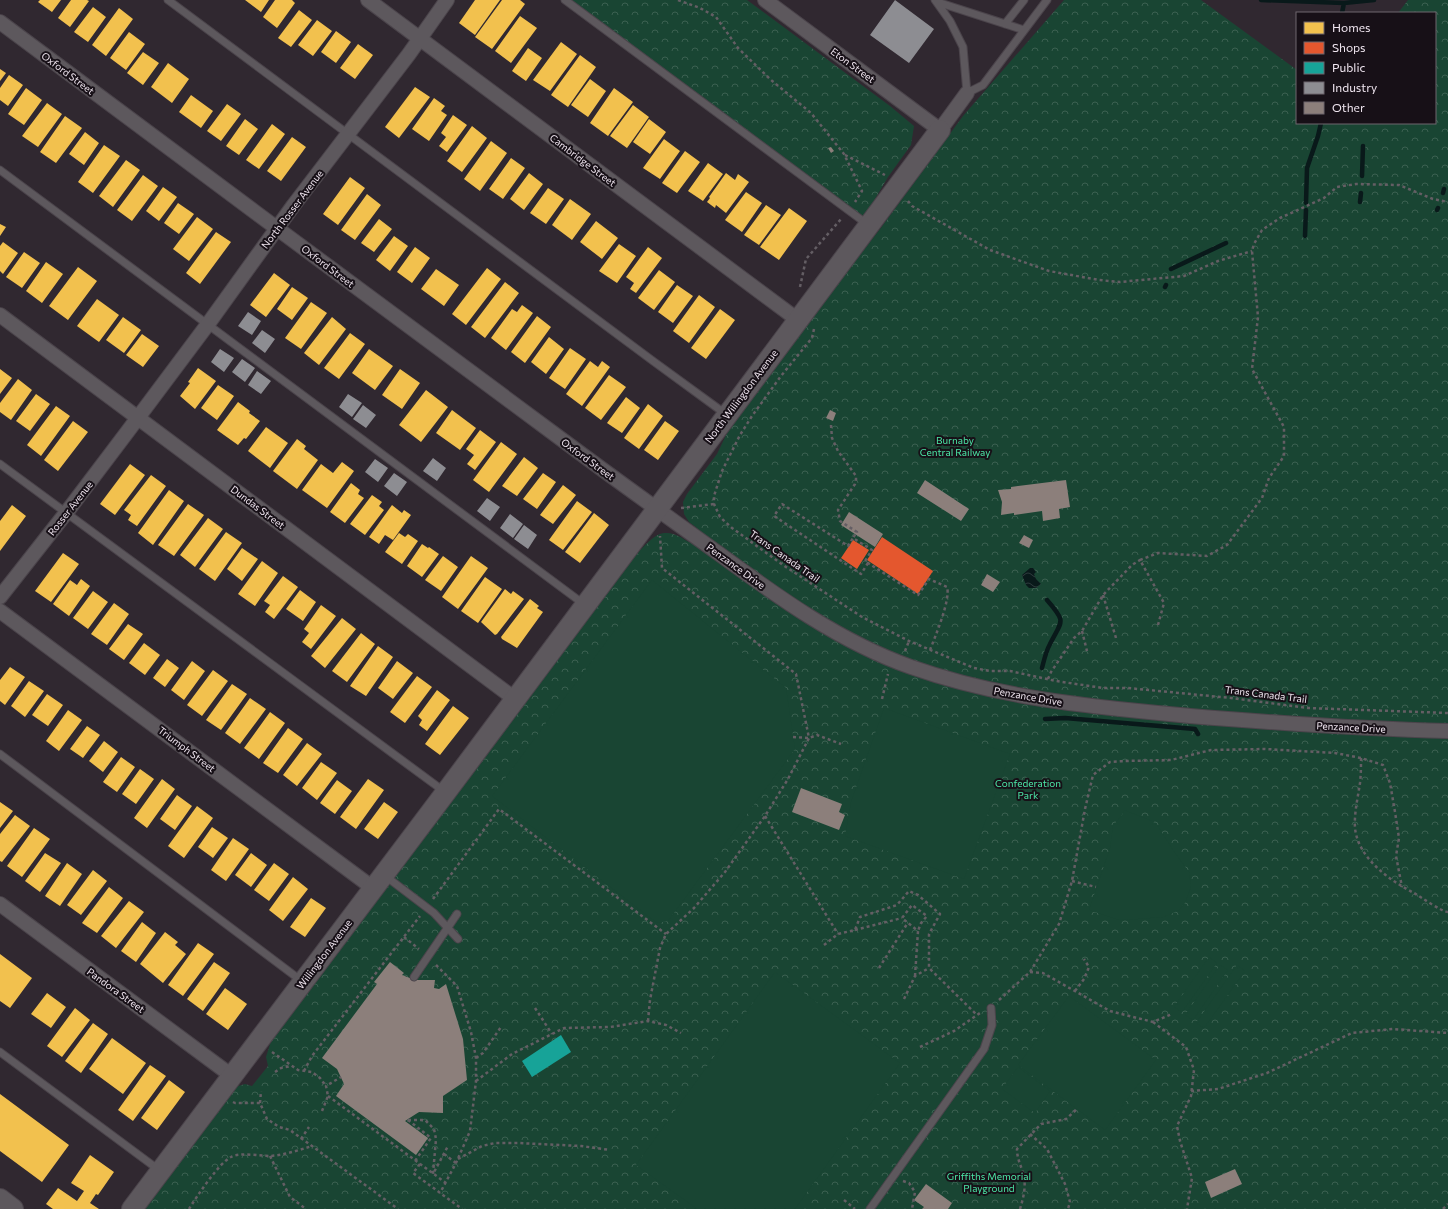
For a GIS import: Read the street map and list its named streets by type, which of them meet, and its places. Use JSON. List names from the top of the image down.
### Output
{
  "streets": {
    "street": [
      "Eton Street",
      "Oxford Street",
      "Cambridge Street",
      "North Rosser Avenue",
      "North Willingdon Avenue",
      "Dundas Street",
      "Rosser Avenue",
      "Penzance Drive",
      "Triumph Street",
      "Willingdon Avenue",
      "Pandora Street"
    ],
    "path": ["Trans Canada Trail"]
  },
  "crossings": [
    ["Eton Street", "North Willingdon Avenue"],
    ["Oxford Street", "North Rosser Avenue"],
    ["Oxford Street", "North Willingdon Avenue"],
    ["Oxford Street", "Penzance Drive"],
    ["Cambridge Street", "North Rosser Avenue"],
    ["Cambridge Street", "North Willingdon Avenue"],
    ["North Rosser Avenue", "Dundas Street"],
    ["North Rosser Avenue", "Rosser Avenue"],
    ["North Willingdon Avenue", "Dundas Street"],
    ["North Willingdon Avenue", "Penzance Drive"],
    ["North Willingdon Avenue", "Willingdon Avenue"],
    ["Dundas Street", "Rosser Avenue"],
    ["Dundas Street", "Willingdon Avenue"],
    ["Triumph Street", "Willingdon Avenue"],
    ["Willingdon Avenue", "Pandora Street"]
  ],
  "parks": ["Burnaby Central Railway", "Confederation Park", "Griffiths Memorial Playground"],
  "legend": [
    "Homes",
    "Shops",
    "Public",
    "Industry",
    "Other"
  ]
}
